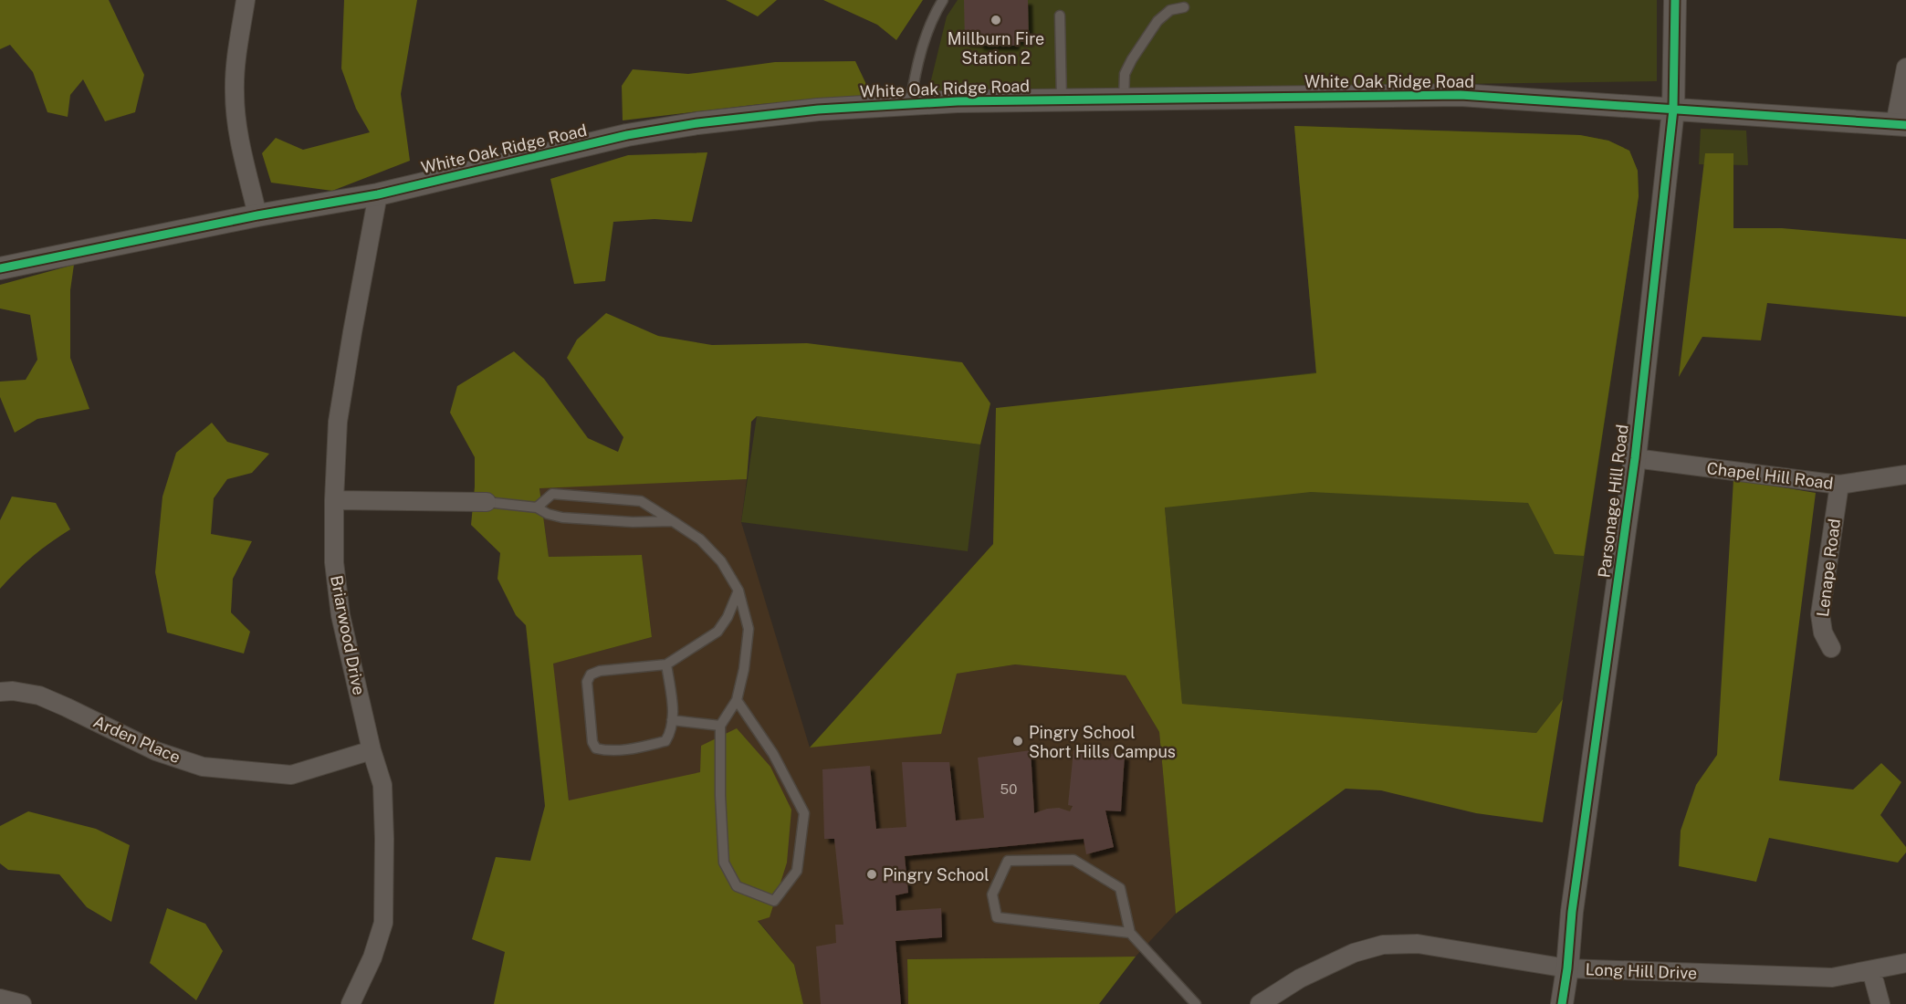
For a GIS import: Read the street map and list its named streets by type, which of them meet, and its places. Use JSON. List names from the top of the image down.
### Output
{
  "streets": {
    "street": [
      "White Oak Ridge Road",
      "Chapel Hill Road",
      "Parsonage Hill Road",
      "Lenape Road",
      "Briarwood Drive",
      "Arden Place",
      "Long Hill Drive"
    ]
  },
  "crossings": [
    ["White Oak Ridge Road", "Parsonage Hill Road"],
    ["White Oak Ridge Road", "Briarwood Drive"],
    ["Chapel Hill Road", "Parsonage Hill Road"],
    ["Chapel Hill Road", "Lenape Road"],
    ["Parsonage Hill Road", "Long Hill Drive"],
    ["Briarwood Drive", "Arden Place"]
  ],
  "places": ["Millburn Fire Station 2", "Pingry School Short Hills Campus", "Pingry School"],
  "house_numbers": ["50"]
}
